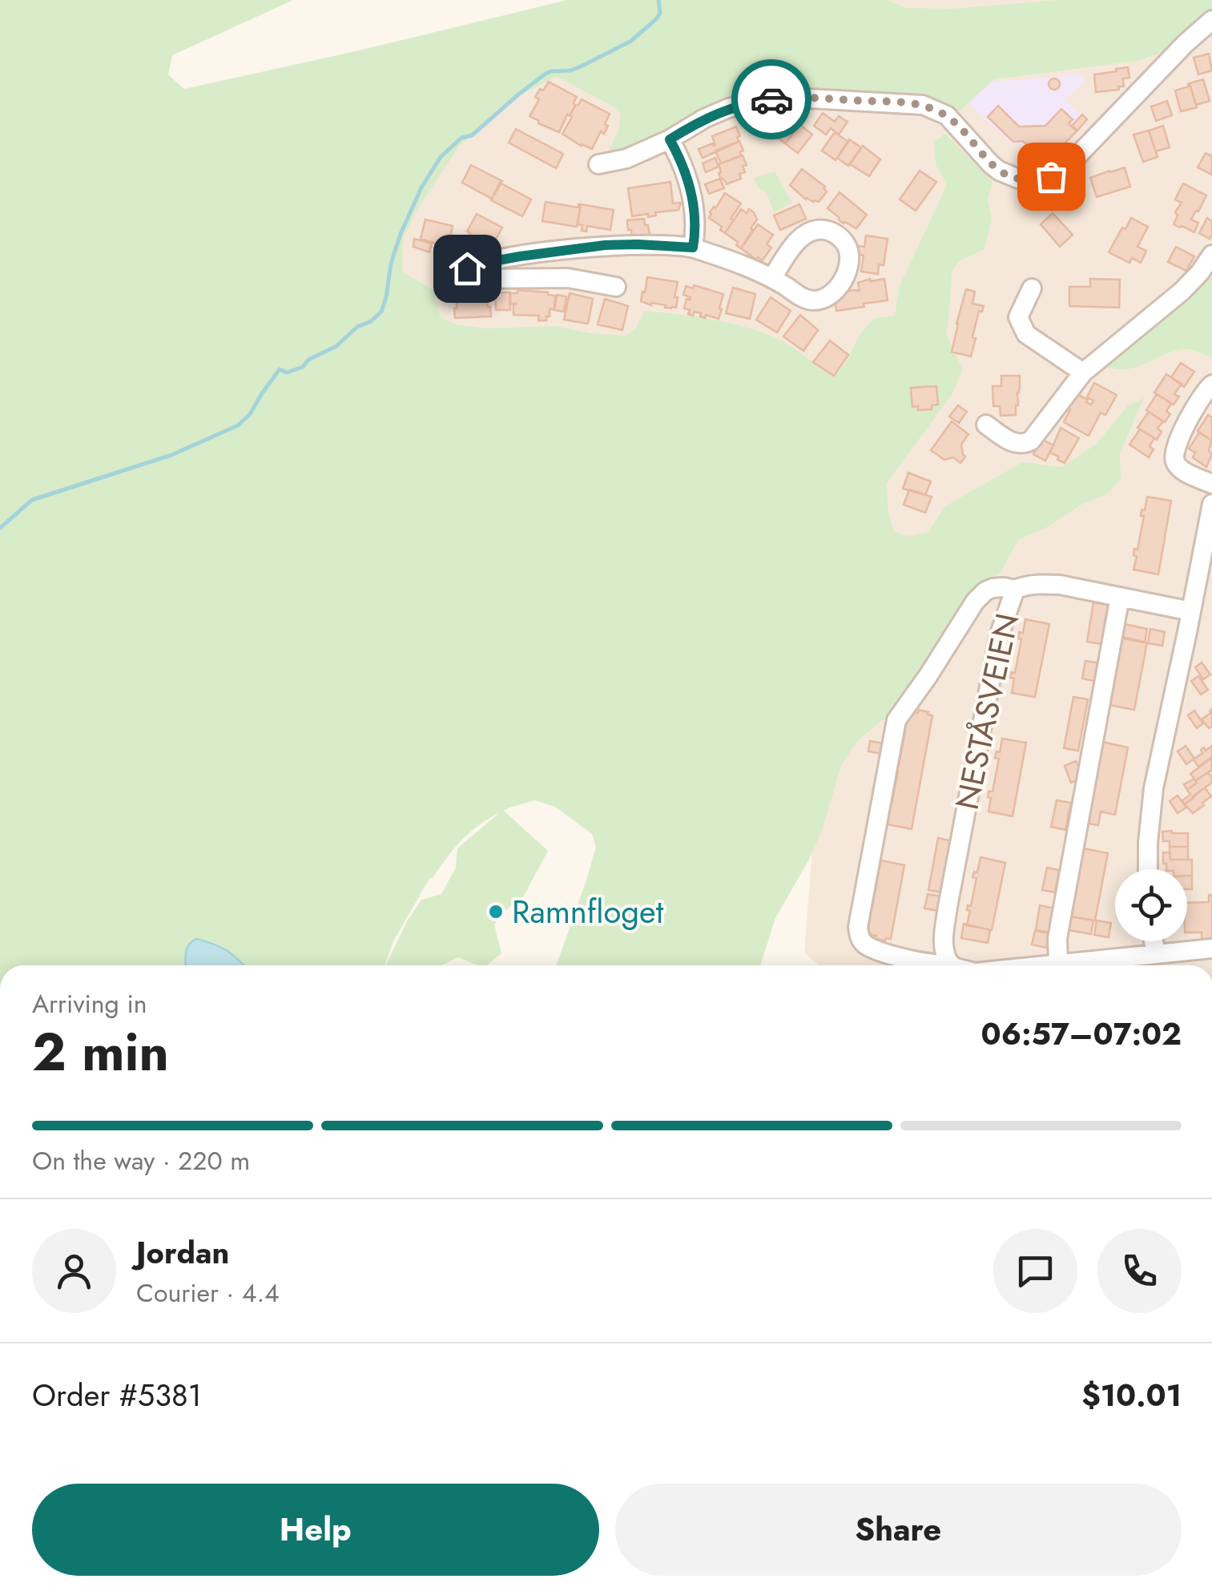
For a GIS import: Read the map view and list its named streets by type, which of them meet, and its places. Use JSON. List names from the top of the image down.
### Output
{
  "streets": {
    "street": ["NESTÅSVEIEN"]
  },
  "places": ["Ramnfloget"],
  "page": {
    "heading": ["2 min", "Arriving in", "06:57–07:02"],
    "panel": [
      "Jordan",
      "Courier · 4.4",
      "Order #5381",
      "$10.01"
    ],
    "bar": "On the way · 220 m",
    "buttons": ["Help", "Share"]
  }
}
